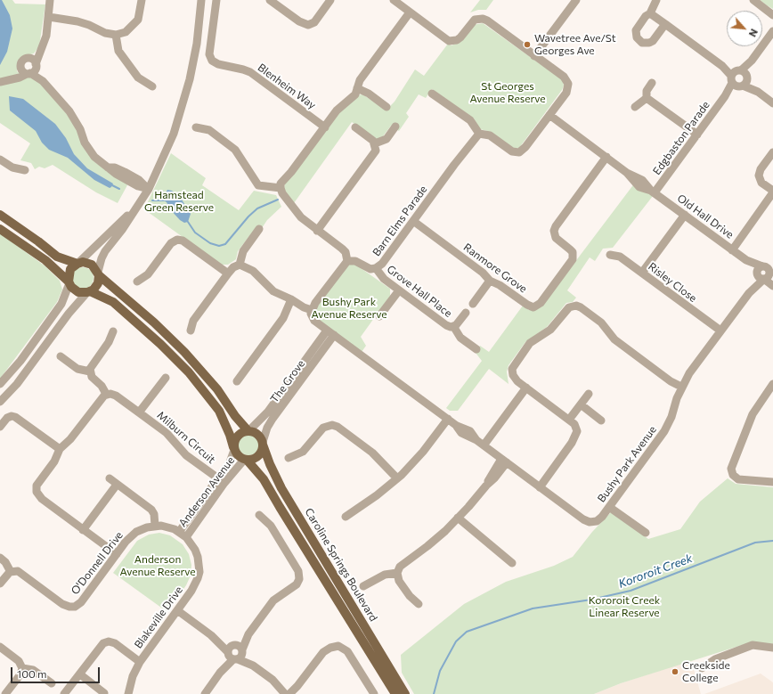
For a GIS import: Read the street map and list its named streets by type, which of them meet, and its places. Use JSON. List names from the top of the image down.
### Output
{
  "streets": {
    "main road": ["Caroline Springs Boulevard"],
    "street": [
      "Blenheim Way",
      "Edgbaston Parade",
      "Old Hall Drive",
      "Barn Elms Parade",
      "Ranmore Grove",
      "Risley Close",
      "Grove Hall Place",
      "The Grove",
      "Milburn Circuit",
      "Bushy Park Avenue",
      "Anderson Avenue",
      "O'Donnell Drive",
      "Blakeville Drive"
    ]
  },
  "crossings": [
    ["Edgbaston Parade", "Old Hall Drive"],
    ["Old Hall Drive", "Ranmore Grove"],
    ["Old Hall Drive", "Bushy Park Avenue"],
    ["Barn Elms Parade", "Ranmore Grove"],
    ["Barn Elms Parade", "Grove Hall Place"],
    ["Risley Close", "Bushy Park Avenue"],
    ["The Grove", "Bushy Park Avenue"],
    ["The Grove", "Anderson Avenue"],
    ["The Grove", "Caroline Springs Boulevard"],
    ["Milburn Circuit", "Anderson Avenue"],
    ["Anderson Avenue", "Caroline Springs Boulevard"],
    ["Anderson Avenue", "Blakeville Drive"]
  ],
  "water": ["Kororoit Creek"],
  "parks": [
    "St Georges Avenue Reserve",
    "Hamstead Green Reserve",
    "Bushy Park Avenue Reserve",
    "Anderson Avenue Reserve",
    "Kororoit Creek Linear Reserve"
  ],
  "places": ["Wavetree Ave/St Georges Ave", "Creekside College"],
  "scale_bar": "100 m",
  "north": "bottom right"
}
